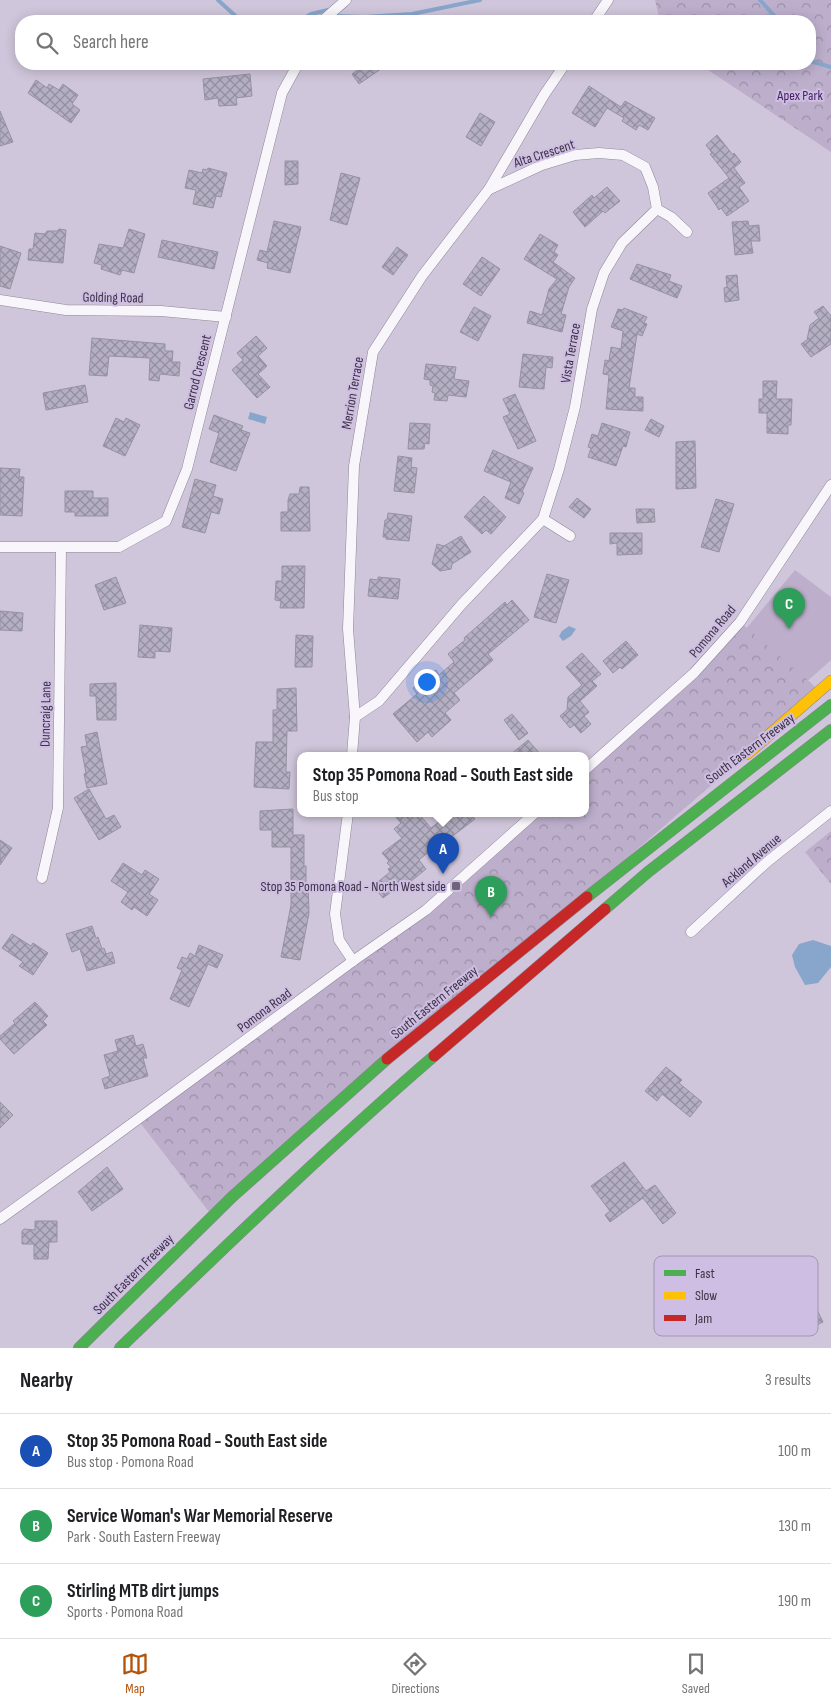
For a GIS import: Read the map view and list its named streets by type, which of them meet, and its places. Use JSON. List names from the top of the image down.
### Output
{
  "streets": {
    "highway": ["South Eastern Freeway"],
    "street": [
      "Alta Crescent",
      "Golding Road",
      "Vista Terrace",
      "Garrod Crescent",
      "Merrion Terrace",
      "Pomona Road",
      "Duncraig Lane",
      "Ackland Avenue"
    ]
  },
  "crossings": [
    ["Alta Crescent", "Vista Terrace"],
    ["Alta Crescent", "Merrion Terrace"],
    ["Golding Road", "Garrod Crescent"],
    ["Vista Terrace", "Merrion Terrace"],
    ["Garrod Crescent", "Duncraig Lane"]
  ],
  "parks": ["Apex Park"],
  "places": {
    "transit": ["Stop 35 Pomona Road - North West side"]
  },
  "legend": ["Fast", "Slow", "Jam"],
  "page": {
    "search": "Search here",
    "pins": ["C", "A", "B"],
    "popup": ["Stop 35 Pomona Road - South East side", "Bus stop"],
    "heading": ["Nearby", "3 results"],
    "list": [
      {
        "mark": "A",
        "name": "Stop 35 Pomona Road - South East side",
        "note": "Bus stop · Pomona Road",
        "value": "100 m"
      },
      {
        "mark": "B",
        "name": "Service Woman's War Memorial Reserve",
        "note": "Park · South Eastern Freeway",
        "value": "130 m"
      },
      {
        "mark": "C",
        "name": "Stirling MTB dirt jumps",
        "note": "Sports · Pomona Road",
        "value": "190 m"
      }
    ],
    "nav": ["Map", "Directions", "Saved"]
  }
}
